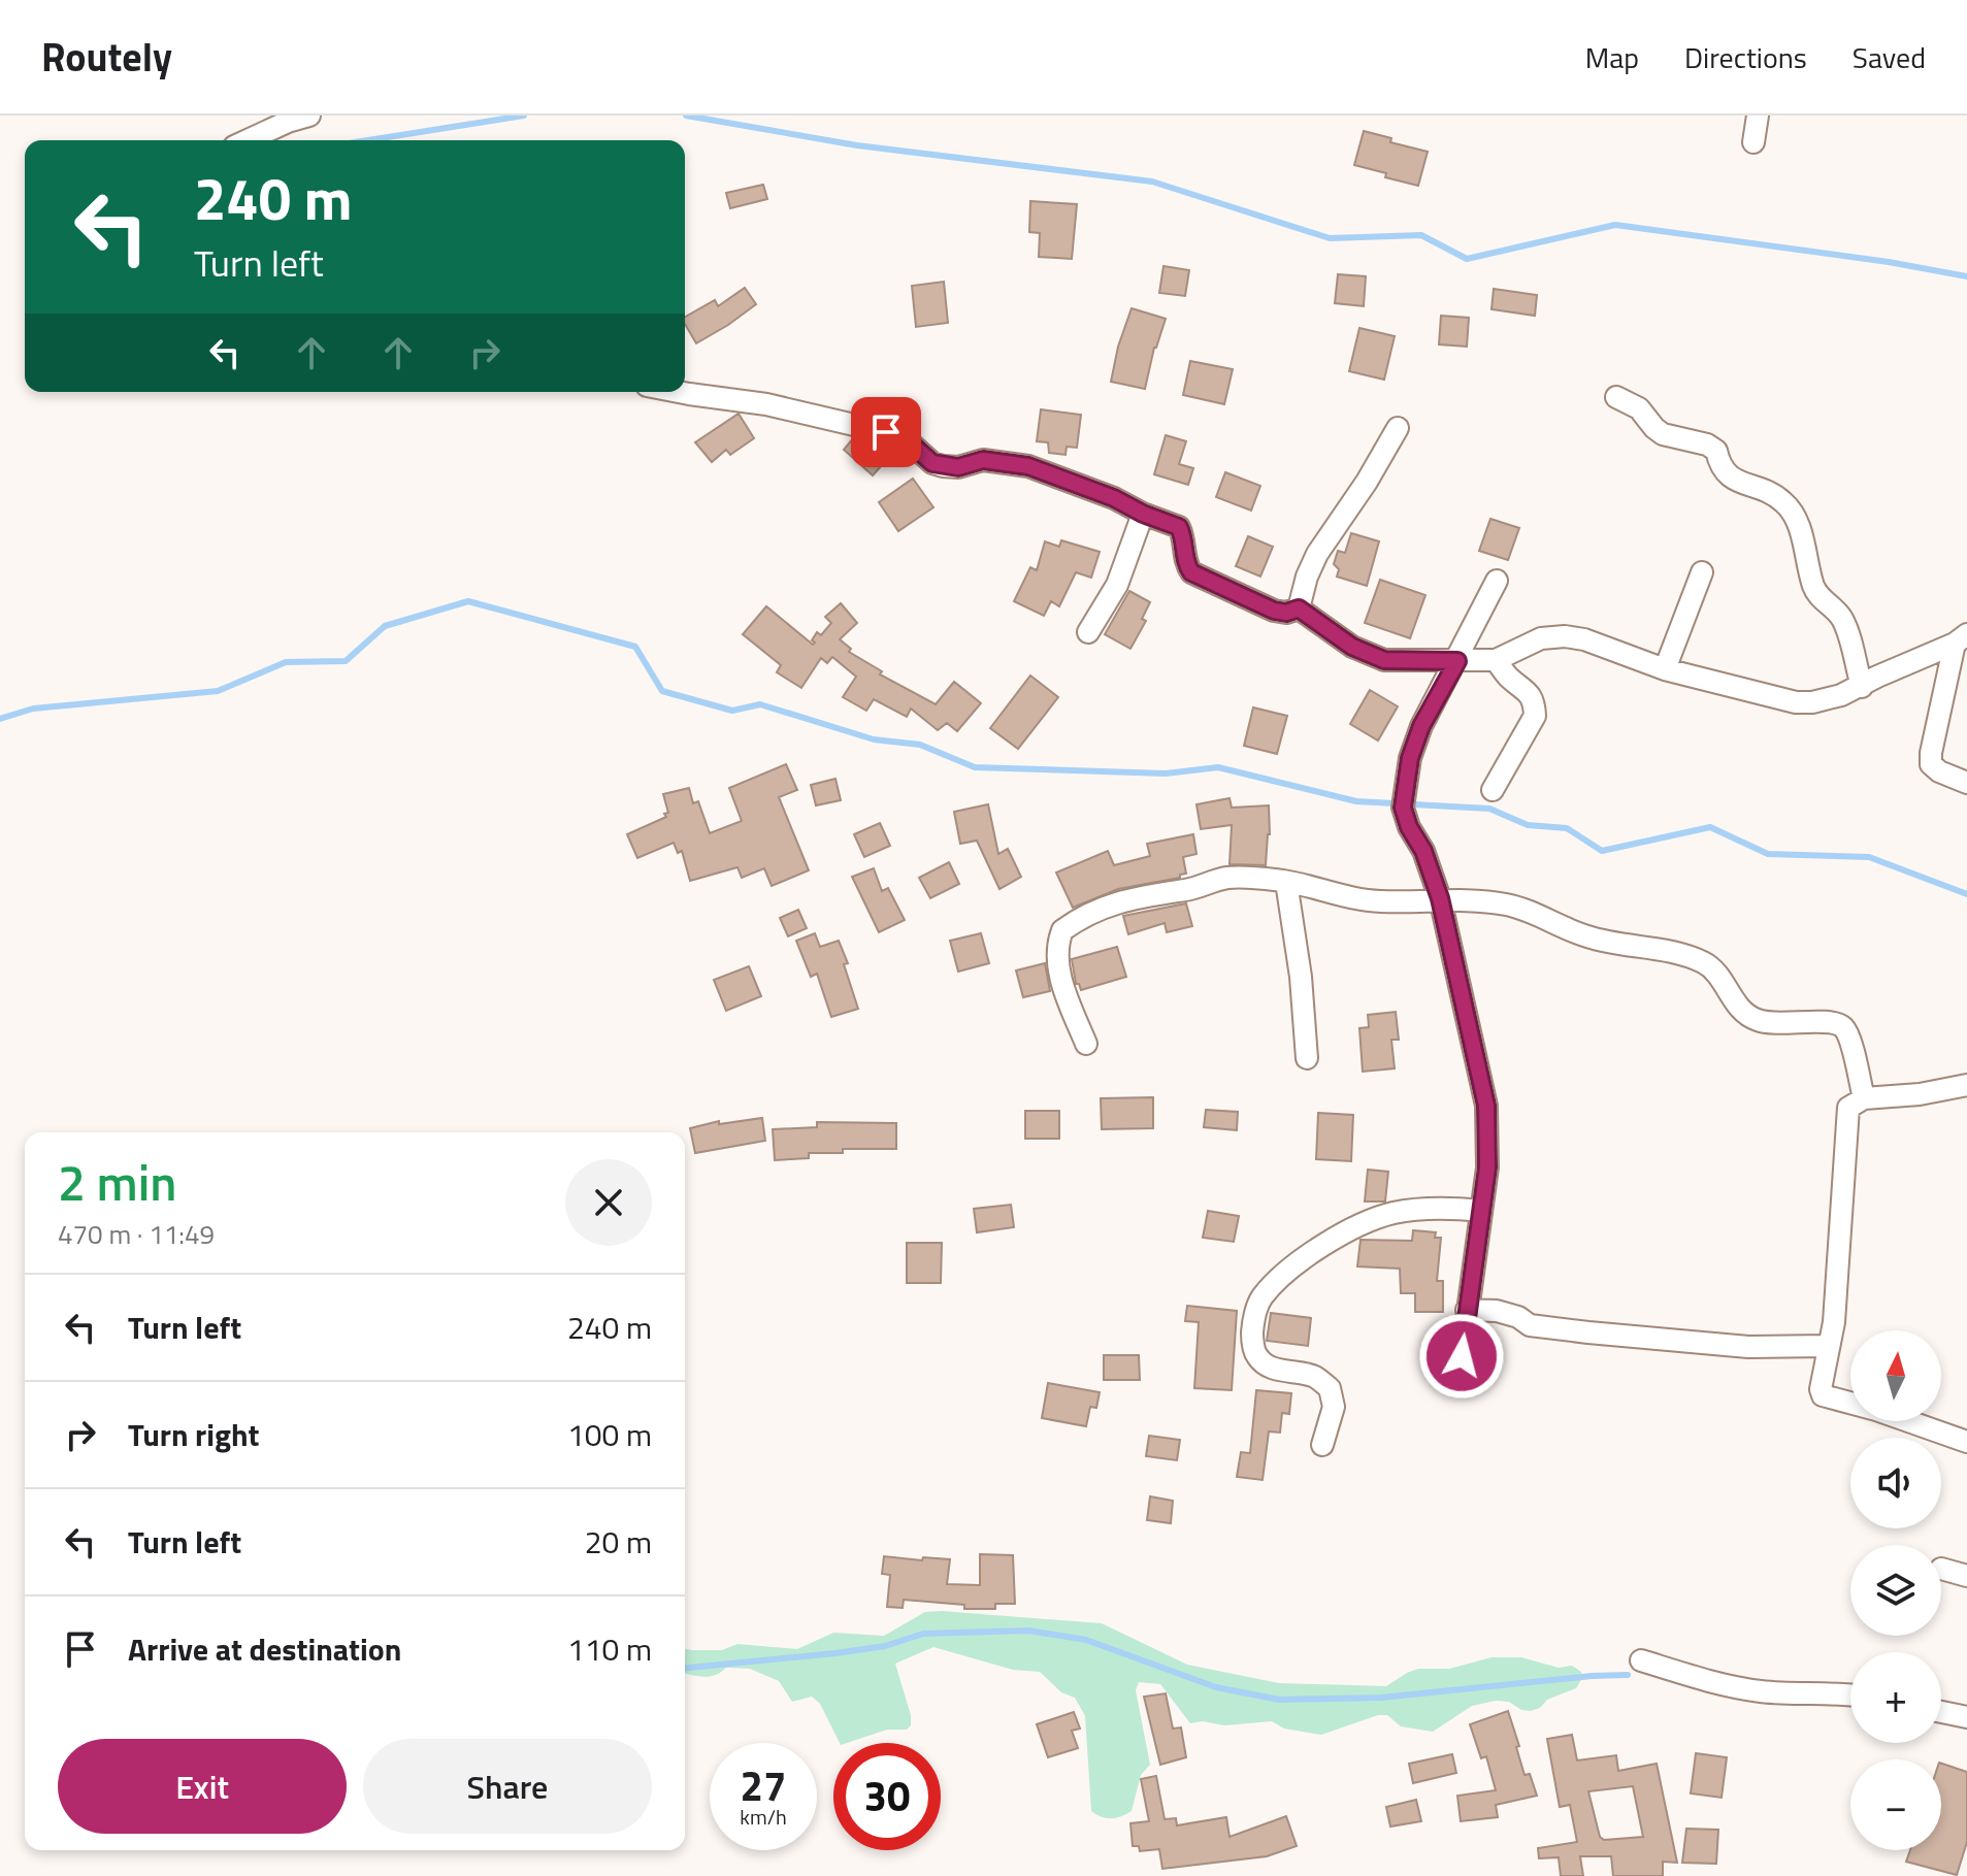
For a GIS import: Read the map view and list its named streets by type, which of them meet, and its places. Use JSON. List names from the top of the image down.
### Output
{
  "north": "top",
  "page": {
    "header": "Routely",
    "nav": ["Map", "Directions", "Saved"],
    "turn": ["240 m", "Turn left"],
    "heading": ["2 min", "470 m · 11:49"],
    "list": [
      {
        "name": "Turn left",
        "value": "240 m"
      },
      {
        "name": "Turn right",
        "value": "100 m"
      },
      {
        "name": "Turn left",
        "value": "20 m"
      },
      {
        "name": "Arrive at destination",
        "value": "110 m"
      }
    ],
    "map_buttons": ["+", "−"],
    "buttons": ["Exit", "Share"],
    "speed": "27 km/h",
    "limit": "30"
  }
}
